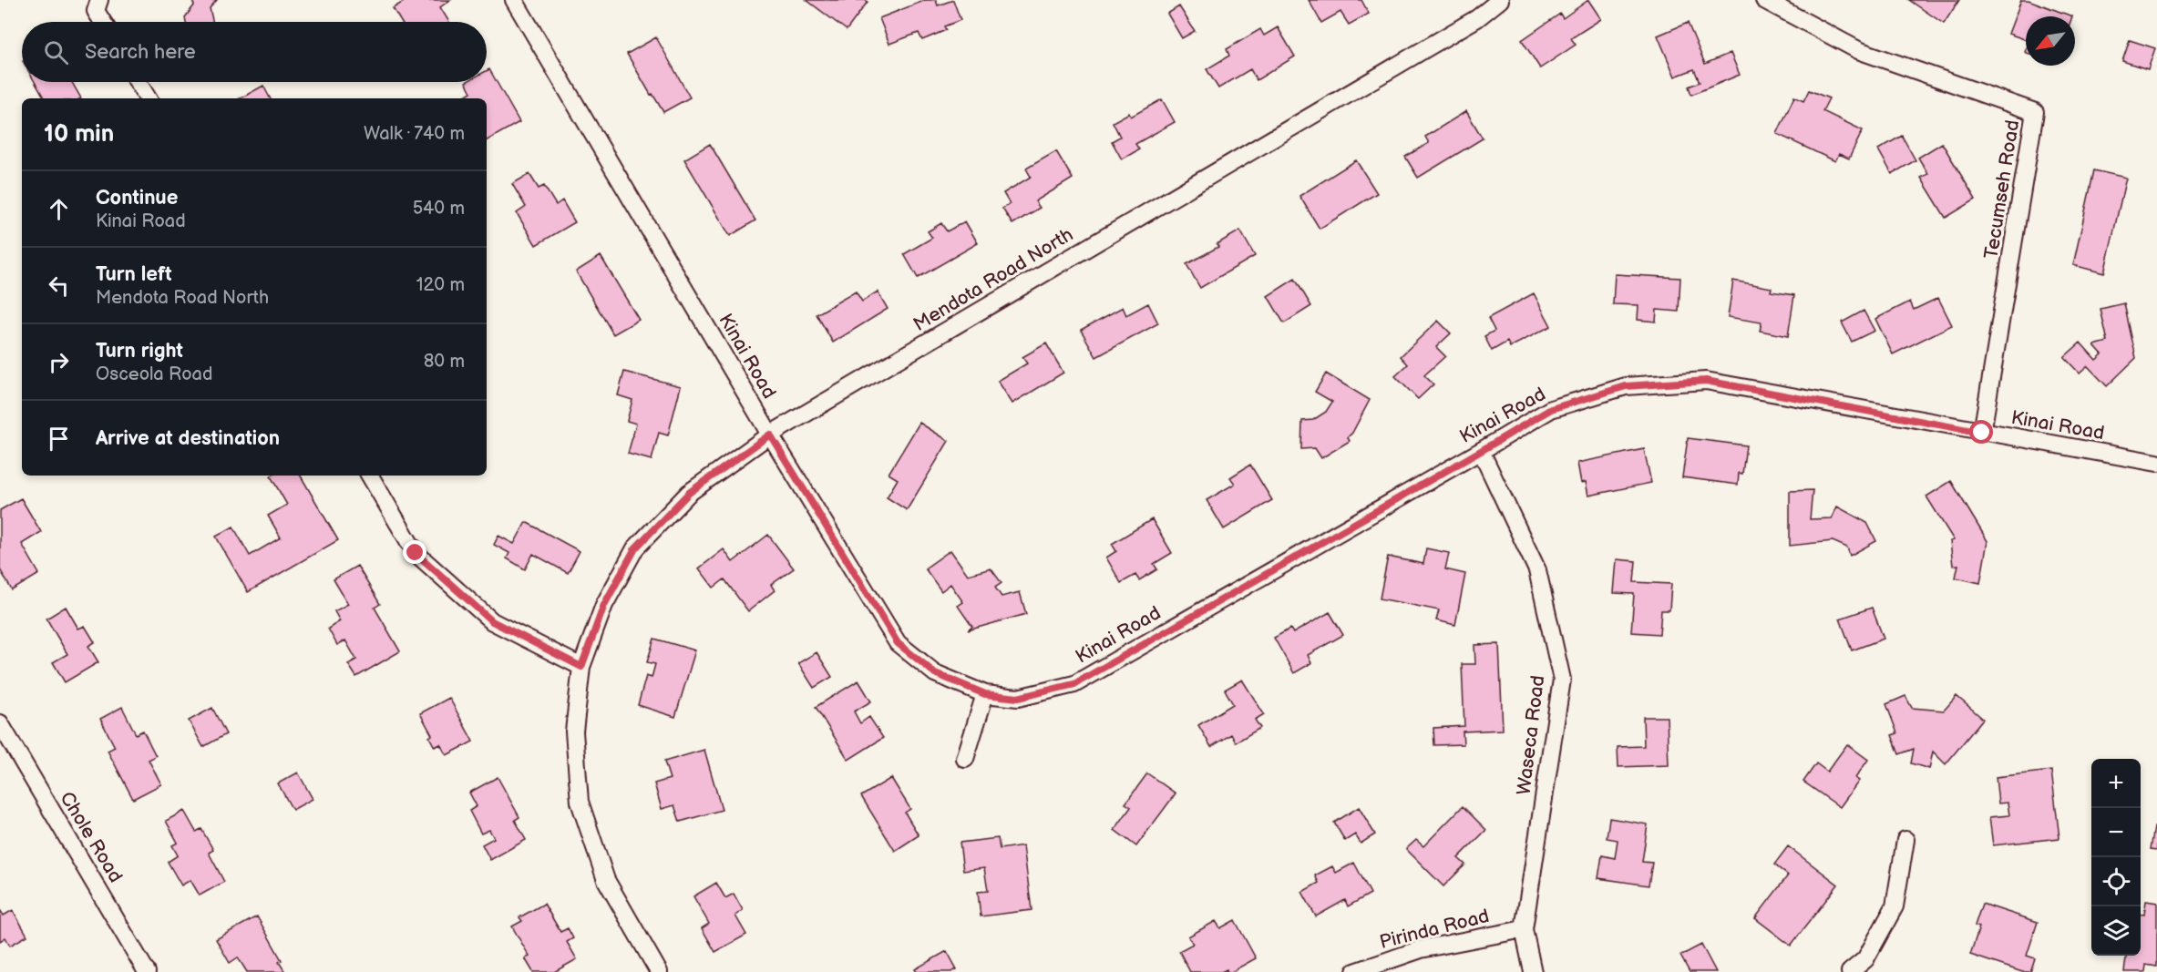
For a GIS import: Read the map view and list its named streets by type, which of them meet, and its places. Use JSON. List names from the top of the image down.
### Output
{
  "streets": {
    "street": [
      "Tecumseh Road",
      "Mendota Road North",
      "Kinai Road",
      "Waseca Road",
      "Chole Road",
      "Pirinda Road"
    ]
  },
  "crossings": [
    ["Tecumseh Road", "Kinai Road"],
    ["Mendota Road North", "Kinai Road"],
    ["Kinai Road", "Waseca Road"],
    ["Waseca Road", "Pirinda Road"]
  ],
  "north": "bottom left",
  "page": {
    "search": "Search here",
    "heading": ["10 min", "Walk · 740 m"],
    "list": [
      ["Continue", "Kinai Road", "540 m"],
      ["Turn left", "Mendota Road North", "120 m"],
      ["Turn right", "Osceola Road", "80 m"],
      "Arrive at destination"
    ],
    "map_buttons": ["+", "−"]
  }
}
